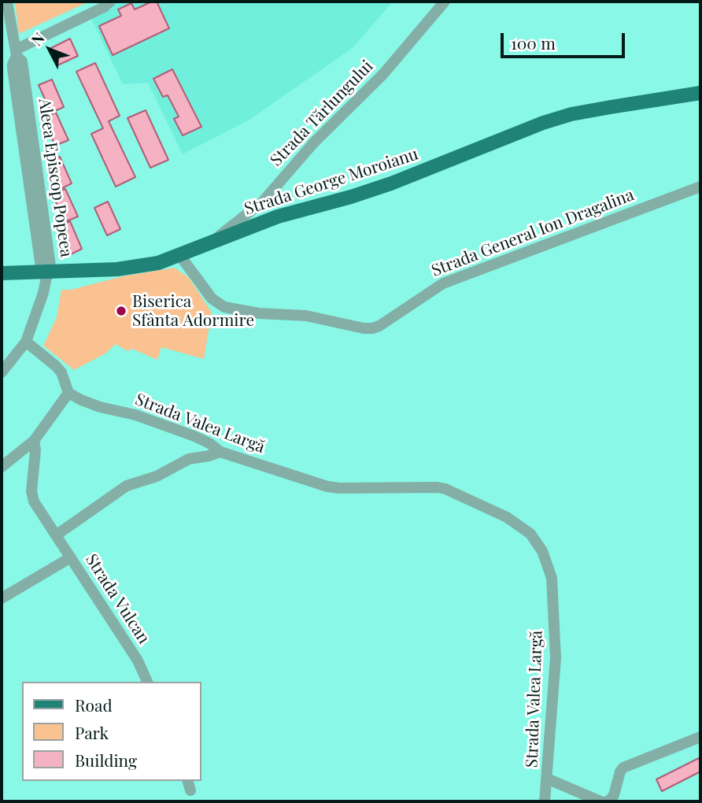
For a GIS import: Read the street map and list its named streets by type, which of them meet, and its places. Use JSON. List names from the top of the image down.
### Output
{
  "streets": {
    "main road": ["Strada George Moroianu"],
    "street": [
      "Strada Tărlungului",
      "Aleea Episcop Popeea",
      "Strada General Ion Dragalina",
      "Strada Valea Largă",
      "Strada Vulcan"
    ]
  },
  "crossings": [
    ["Strada Tărlungului", "Strada George Moroianu"],
    ["Aleea Episcop Popeea", "Strada George Moroianu"],
    ["Strada George Moroianu", "Strada General Ion Dragalina"]
  ],
  "places": ["Biserica Sfânta Adormire"],
  "legend": ["Road", "Park", "Building"],
  "scale_bar": "100 m",
  "north": "top left"
}
